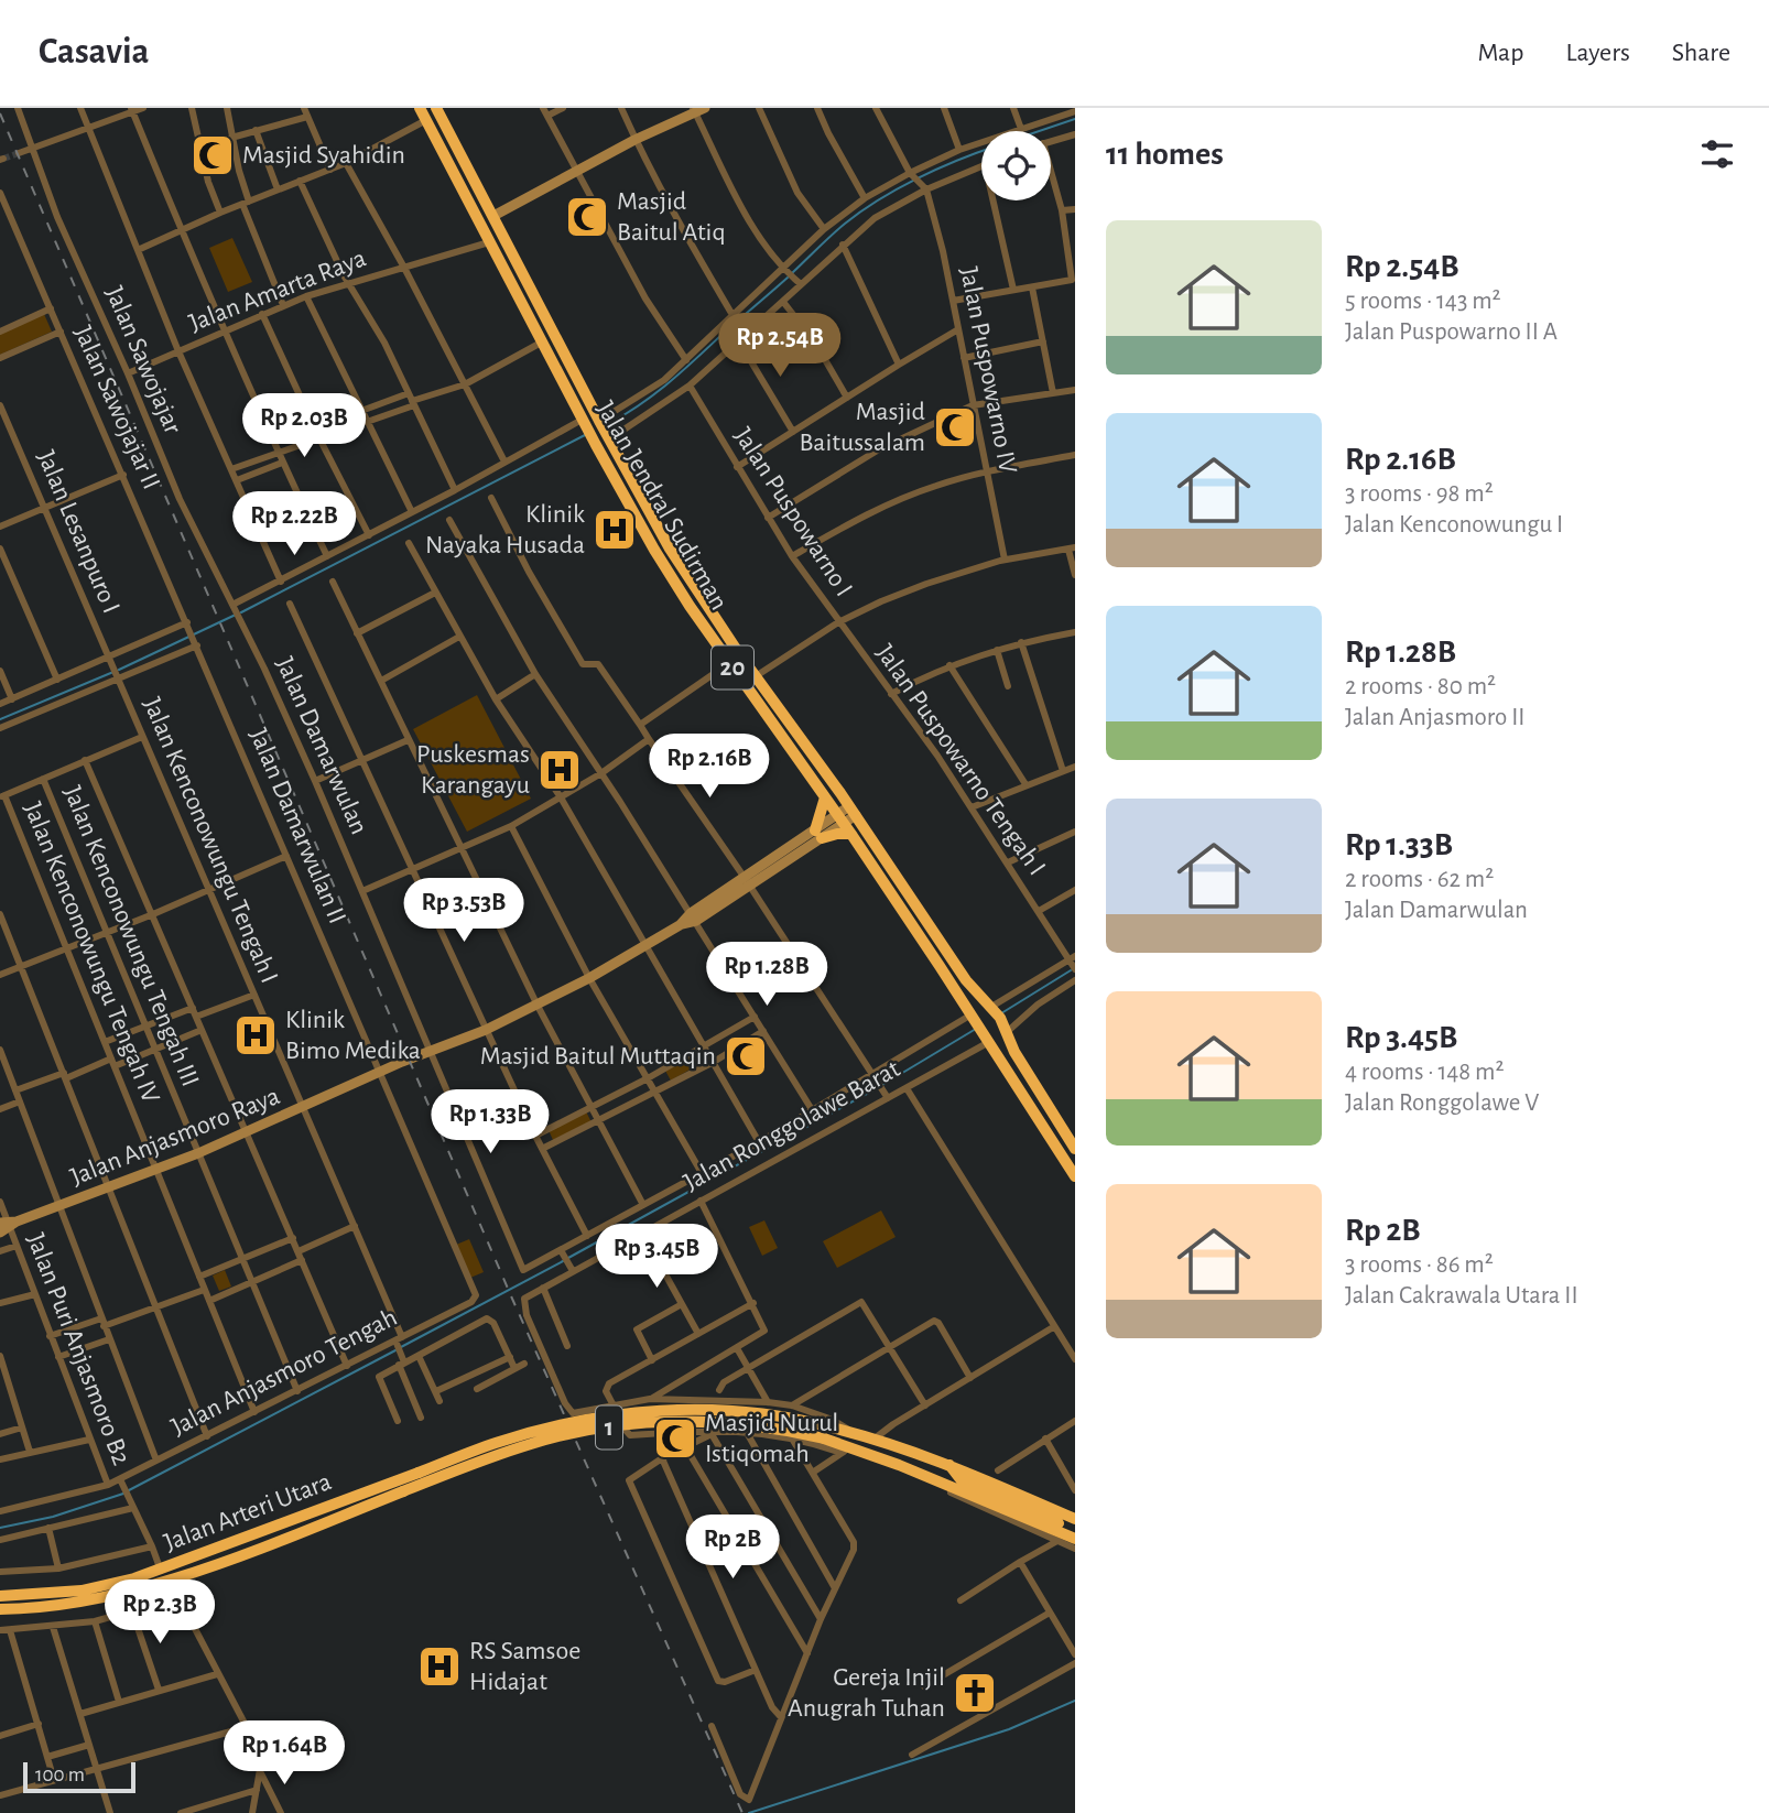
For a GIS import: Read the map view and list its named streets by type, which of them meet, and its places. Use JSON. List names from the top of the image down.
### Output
{
  "streets": {
    "highway": [
      "Jalan Jendral Sudirman",
      "20",
      "1",
      "Jalan Arteri Utara"
    ],
    "street": [
      "Jalan Amarta Raya",
      "Jalan Sawojajar",
      "Jalan Puspowarno IV",
      "Jalan Sawojajar II",
      "Jalan Puspowarno I",
      "Jalan Lesanpuro I",
      "Jalan Damarwulan",
      "Jalan Puspowarno Tengah I",
      "Jalan Damarwulan II",
      "Jalan Kenconowungu Tengah I",
      "Jalan Kenconowungu Tengah III",
      "Jalan Kenconowungu Tengah IV",
      "Jalan Ronggolawe Barat",
      "Jalan Anjasmoro Raya",
      "Jalan Puri Anjasmoro B2",
      "Jalan Anjasmoro Tengah"
    ]
  },
  "crossings": [
    ["Jalan Amarta Raya", "Jalan Sawojajar"],
    ["Jalan Amarta Raya", "Jalan Jendral Sudirman"],
    ["Jalan Sawojajar", "Jalan Damarwulan"],
    ["Jalan Sawojajar II", "Jalan Damarwulan II"],
    ["Jalan Jendral Sudirman", "Jalan Ronggolawe Barat"],
    ["Jalan Jendral Sudirman", "Jalan Anjasmoro Raya"],
    ["Jalan Puspowarno I", "Jalan Puspowarno Tengah I"],
    ["Jalan Lesanpuro I", "Jalan Kenconowungu Tengah I"],
    ["Jalan Damarwulan", "Jalan Anjasmoro Raya"],
    ["Jalan Damarwulan II", "Jalan Anjasmoro Raya"],
    ["Jalan Damarwulan II", "Jalan Anjasmoro Tengah"],
    ["Jalan Kenconowungu Tengah I", "Jalan Anjasmoro Raya"],
    ["Jalan Kenconowungu Tengah I", "Jalan Anjasmoro Tengah"],
    ["Jalan Kenconowungu Tengah III", "Jalan Anjasmoro Raya"],
    ["Jalan Kenconowungu Tengah III", "Jalan Anjasmoro Tengah"],
    ["Jalan Kenconowungu Tengah IV", "Jalan Anjasmoro Raya"],
    ["Jalan Kenconowungu Tengah IV", "Jalan Anjasmoro Tengah"],
    ["Jalan Anjasmoro Raya", "Jalan Puri Anjasmoro B2"],
    ["Jalan Puri Anjasmoro B2", "Jalan Anjasmoro Tengah"],
    ["1", "Jalan Arteri Utara"]
  ],
  "places": {
    "mosque": [
      "Masjid Syahidin",
      "Masjid Baitul Atiq",
      "Masjid Baitussalam",
      "Masjid Baitul Muttaqin",
      "Masjid Nurul Istiqomah"
    ],
    "hospital": [
      "Klinik Nayaka Husada",
      "Puskesmas Karangayu",
      "Klinik Bimo Medika",
      "RS Samsoe Hidajat"
    ],
    "church": ["Gereja Injil Anugrah Tuhan"]
  },
  "scale_bar": "100 m",
  "page": {
    "header": "Casavia",
    "nav": ["Map", "Layers", "Share"],
    "heading": "11 homes",
    "list": [
      {
        "name": "Rp 2.54B",
        "note": "5 rooms · 143 m² · Jalan Puspowarno II A"
      },
      {
        "name": "Rp 2.16B",
        "note": "3 rooms · 98 m² · Jalan Kenconowungu I"
      },
      {
        "name": "Rp 1.28B",
        "note": "2 rooms · 80 m² · Jalan Anjasmoro II"
      },
      {
        "name": "Rp 1.33B",
        "note": "2 rooms · 62 m² · Jalan Damarwulan"
      },
      {
        "name": "Rp 3.45B",
        "note": "4 rooms · 148 m² · Jalan Ronggolawe V"
      },
      {
        "name": "Rp 2B",
        "note": "3 rooms · 86 m² · Jalan Cakrawala Utara II"
      }
    ],
    "price": [
      "Rp 2.54B",
      "Rp 2.03B",
      "Rp 2.22B",
      "Rp 2.16B",
      "Rp 3.53B",
      "Rp 1.28B",
      "Rp 1.33B",
      "Rp 3.45B",
      "Rp 2B",
      "Rp 2.3B",
      "Rp 1.64B"
    ],
    "scale": "100 m"
  }
}
